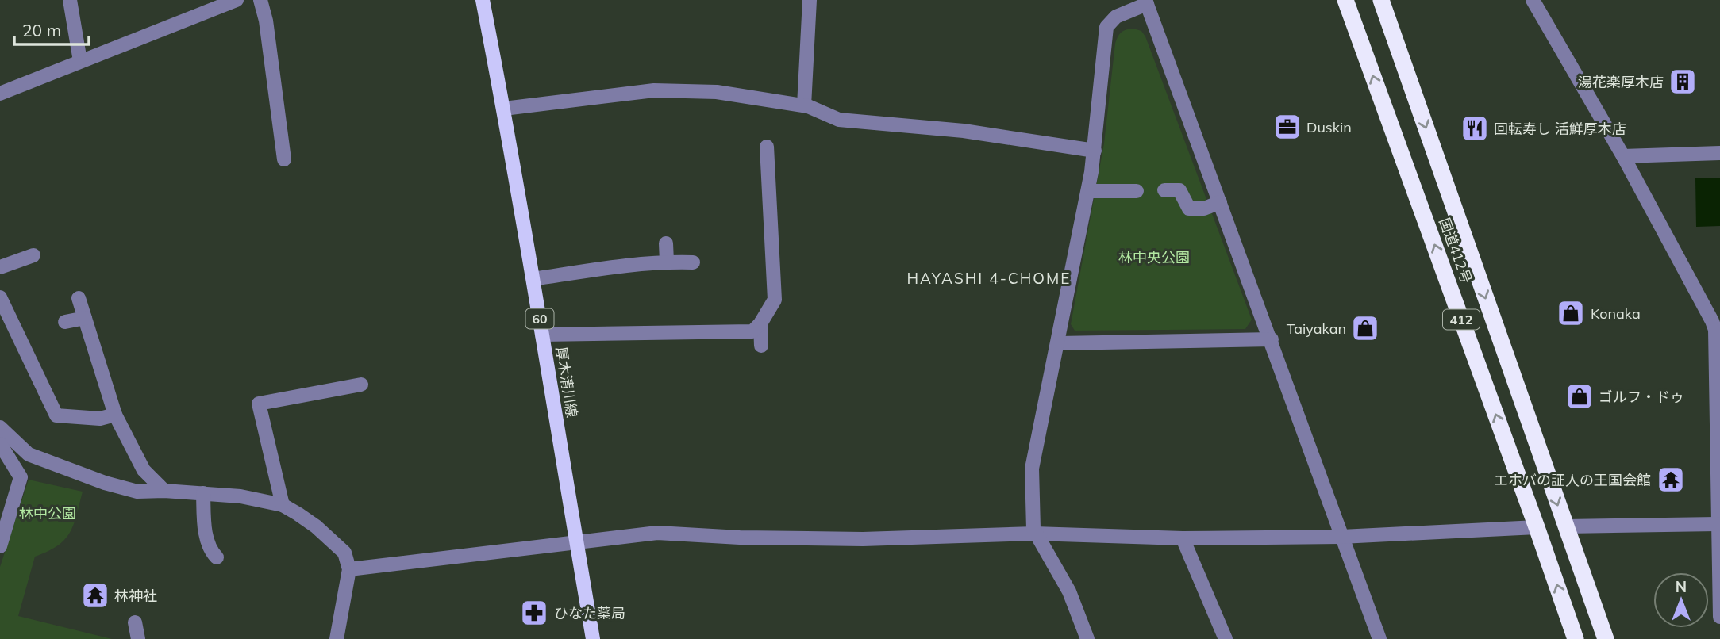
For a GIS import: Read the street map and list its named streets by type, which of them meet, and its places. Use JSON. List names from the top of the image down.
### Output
{
  "streets": {
    "highway": ["国道412号", "412"],
    "main road": ["60", "厚木清川線"]
  },
  "districts": ["HAYASHI 4-CHOME"],
  "parks": ["林中央公園", "林中公園"],
  "places": {
    "building": ["湯花楽厚木店"],
    "office": ["Duskin"],
    "restaurant": ["回転寿し 活鮮厚木店"],
    "shop": ["Konaka", "Taiyakan", "ゴルフ・ドゥ"],
    "temple": ["エホバの証人の王国会館", "林神社"],
    "pharmacy": ["ひなた薬局"]
  },
  "scale_bar": "20 m",
  "north": "top"
}
